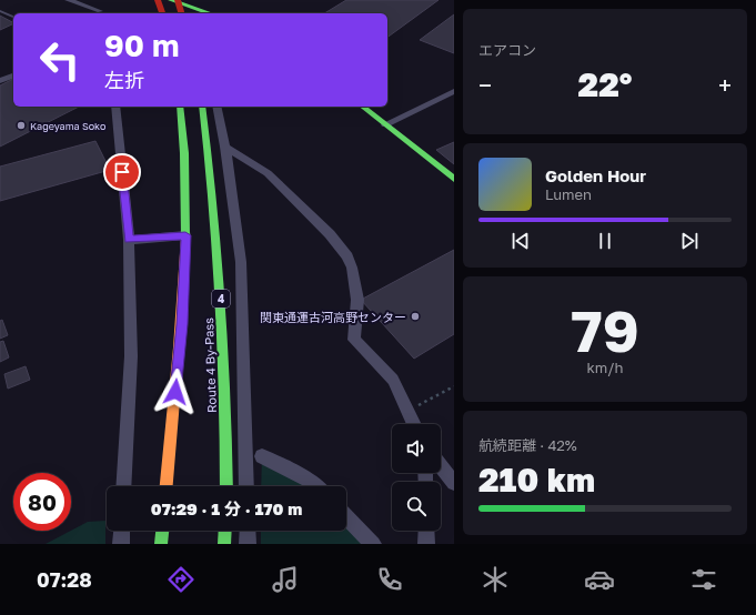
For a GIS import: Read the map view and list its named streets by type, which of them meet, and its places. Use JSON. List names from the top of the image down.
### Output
{
  "streets": {
    "main road": ["4", "Route 4 By-Pass"]
  },
  "places": ["Kageyama Soko", "関東通運古河高野センター"],
  "page": {
    "tile": [
      "エアコン",
      ["79", "km/h"],
      ["航続距離 · 42%", "210 km"]
    ],
    "turn": ["90 m", "左折"],
    "heat": ["−", "22°", "+"],
    "song": ["Golden Hour", "Lumen"],
    "limit": "80",
    "trip": "07:29 · 1 分 · 170 m",
    "tabs": "07:28"
  }
}
